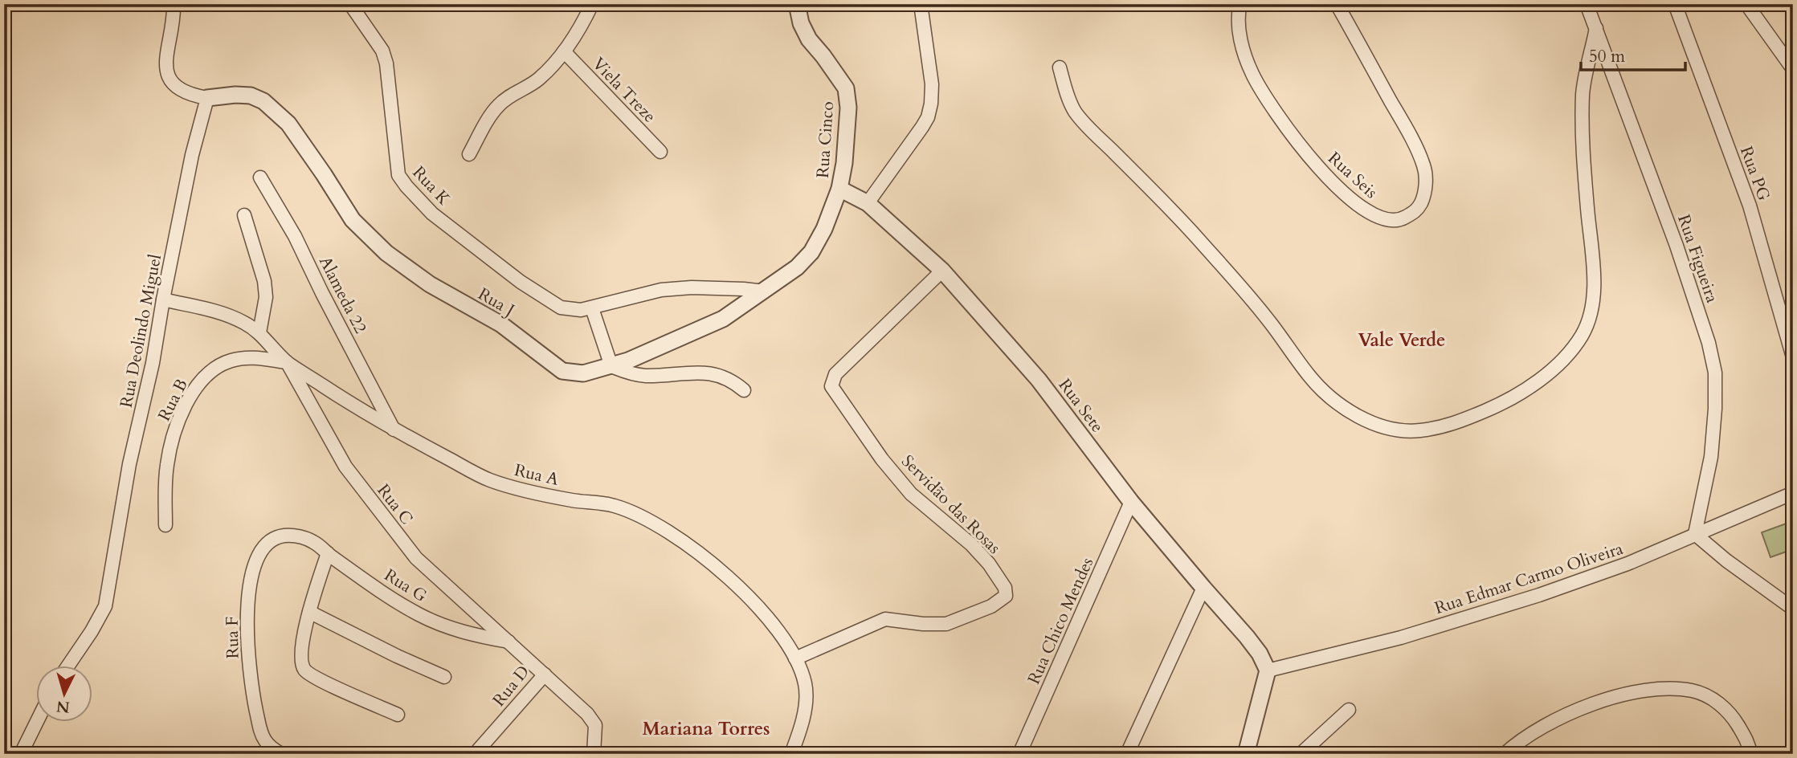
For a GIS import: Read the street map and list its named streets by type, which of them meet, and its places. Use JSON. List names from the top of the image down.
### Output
{
  "streets": {
    "street": [
      "Viela Treze",
      "Rua Cinco",
      "Rua PG",
      "Rua Seis",
      "Rua K",
      "Rua Figueira",
      "Alameda 22",
      "Rua J",
      "Rua Deolindo Miguel",
      "Rua B",
      "Rua Sete",
      "Rua A",
      "Rua C",
      "Servidão das Rosas",
      "Rua Edmar Carmo Oliveira",
      "Rua G",
      "Rua Chico Mendes",
      "Rua F",
      "Rua D"
    ]
  },
  "crossings": [
    ["Rua Cinco", "Rua J"],
    ["Rua Cinco", "Rua Sete"],
    ["Rua K", "Rua J"],
    ["Rua Figueira", "Rua Edmar Carmo Oliveira"],
    ["Alameda 22", "Rua A"],
    ["Rua J", "Rua Deolindo Miguel"],
    ["Rua Deolindo Miguel", "Rua A"],
    ["Rua B", "Rua A"],
    ["Rua B", "Rua C"],
    ["Rua Sete", "Servidão das Rosas"],
    ["Rua Sete", "Rua Edmar Carmo Oliveira"],
    ["Rua Sete", "Rua Chico Mendes"],
    ["Rua A", "Rua C"],
    ["Rua A", "Servidão das Rosas"],
    ["Rua C", "Rua G"],
    ["Rua C", "Rua D"],
    ["Rua G", "Rua F"],
    ["Rua G", "Rua D"]
  ],
  "districts": ["Vale Verde", "Mariana Torres"],
  "scale_bar": "50 m",
  "north": "bottom"
}
